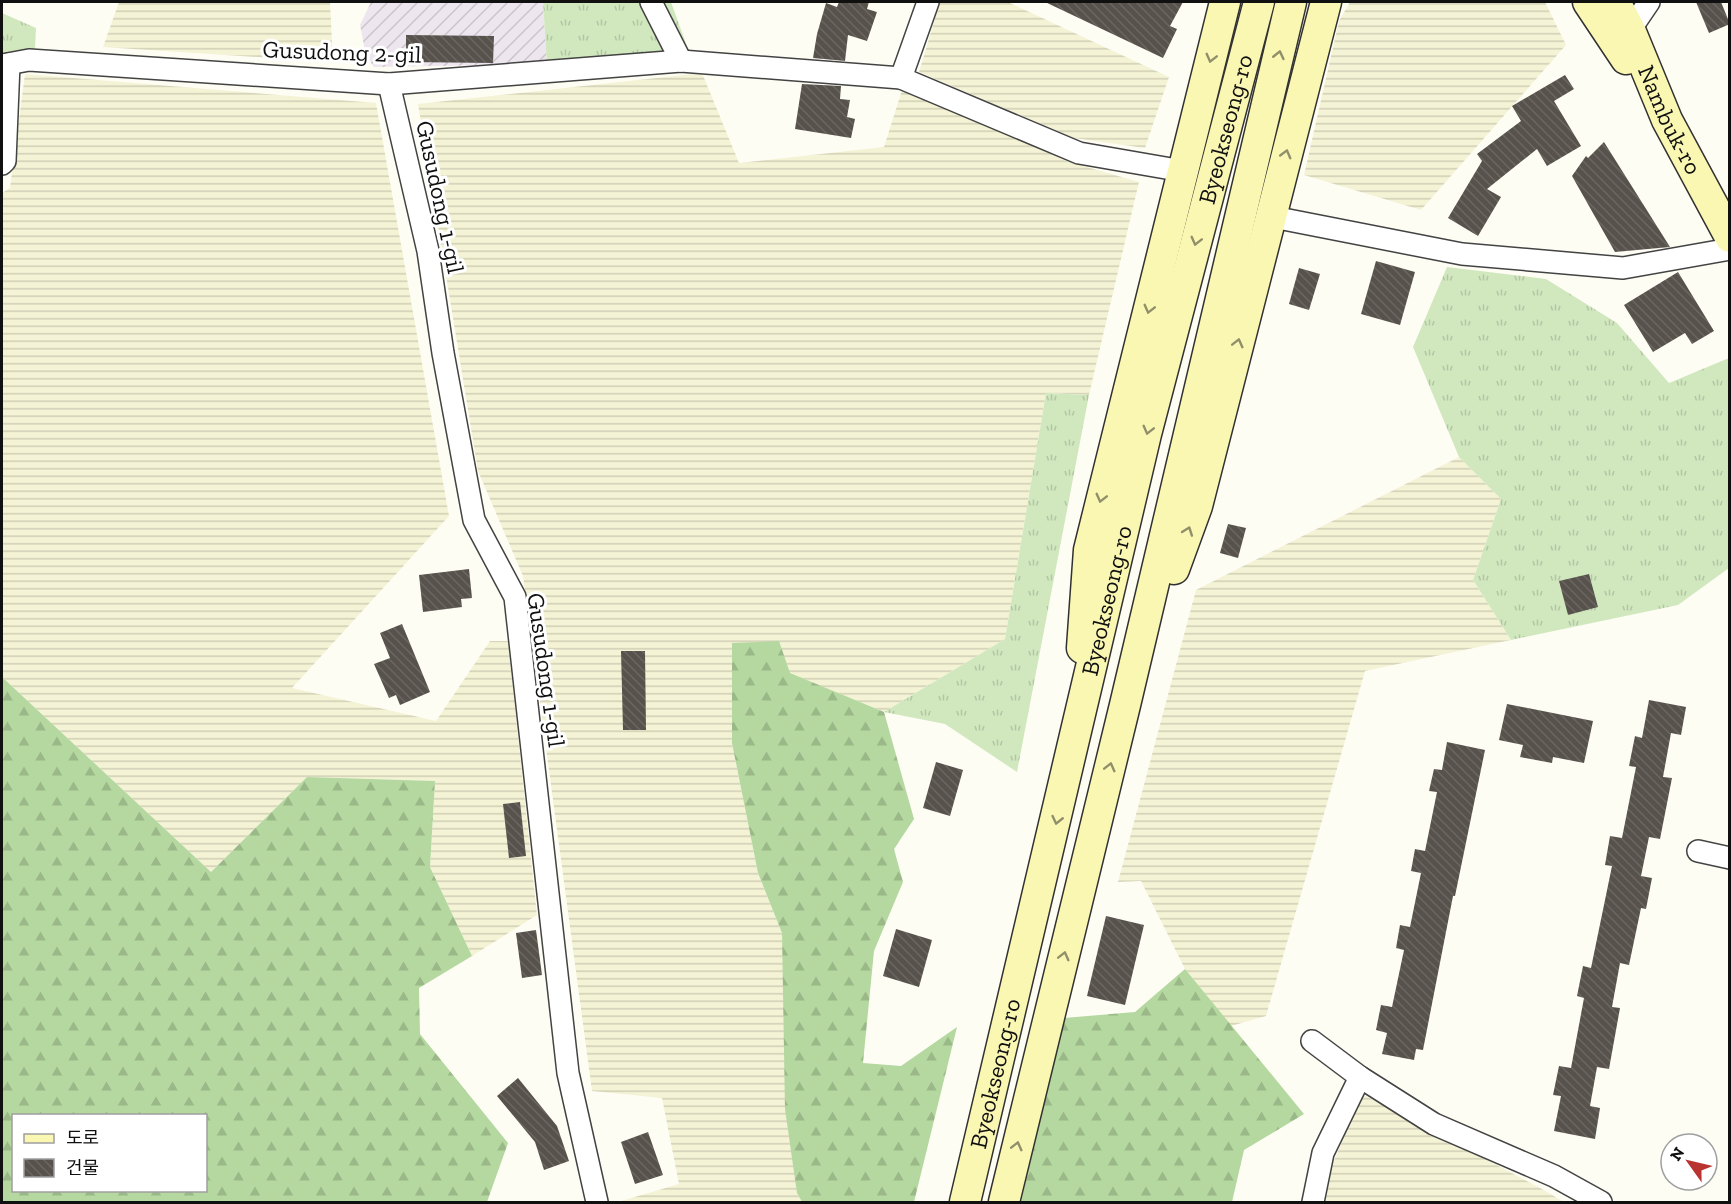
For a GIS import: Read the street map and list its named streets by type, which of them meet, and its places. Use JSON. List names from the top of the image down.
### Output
{
  "streets": {
    "main road": ["Nambuk-ro", "Byeokseong-ro"],
    "street": ["Gusudong 2-gil", "Gusudong 1-gil"]
  },
  "crossings": [
    ["Gusudong 2-gil", "Gusudong 1-gil"]
  ],
  "legend": ["도로", "건물"],
  "north": "top left"
}
